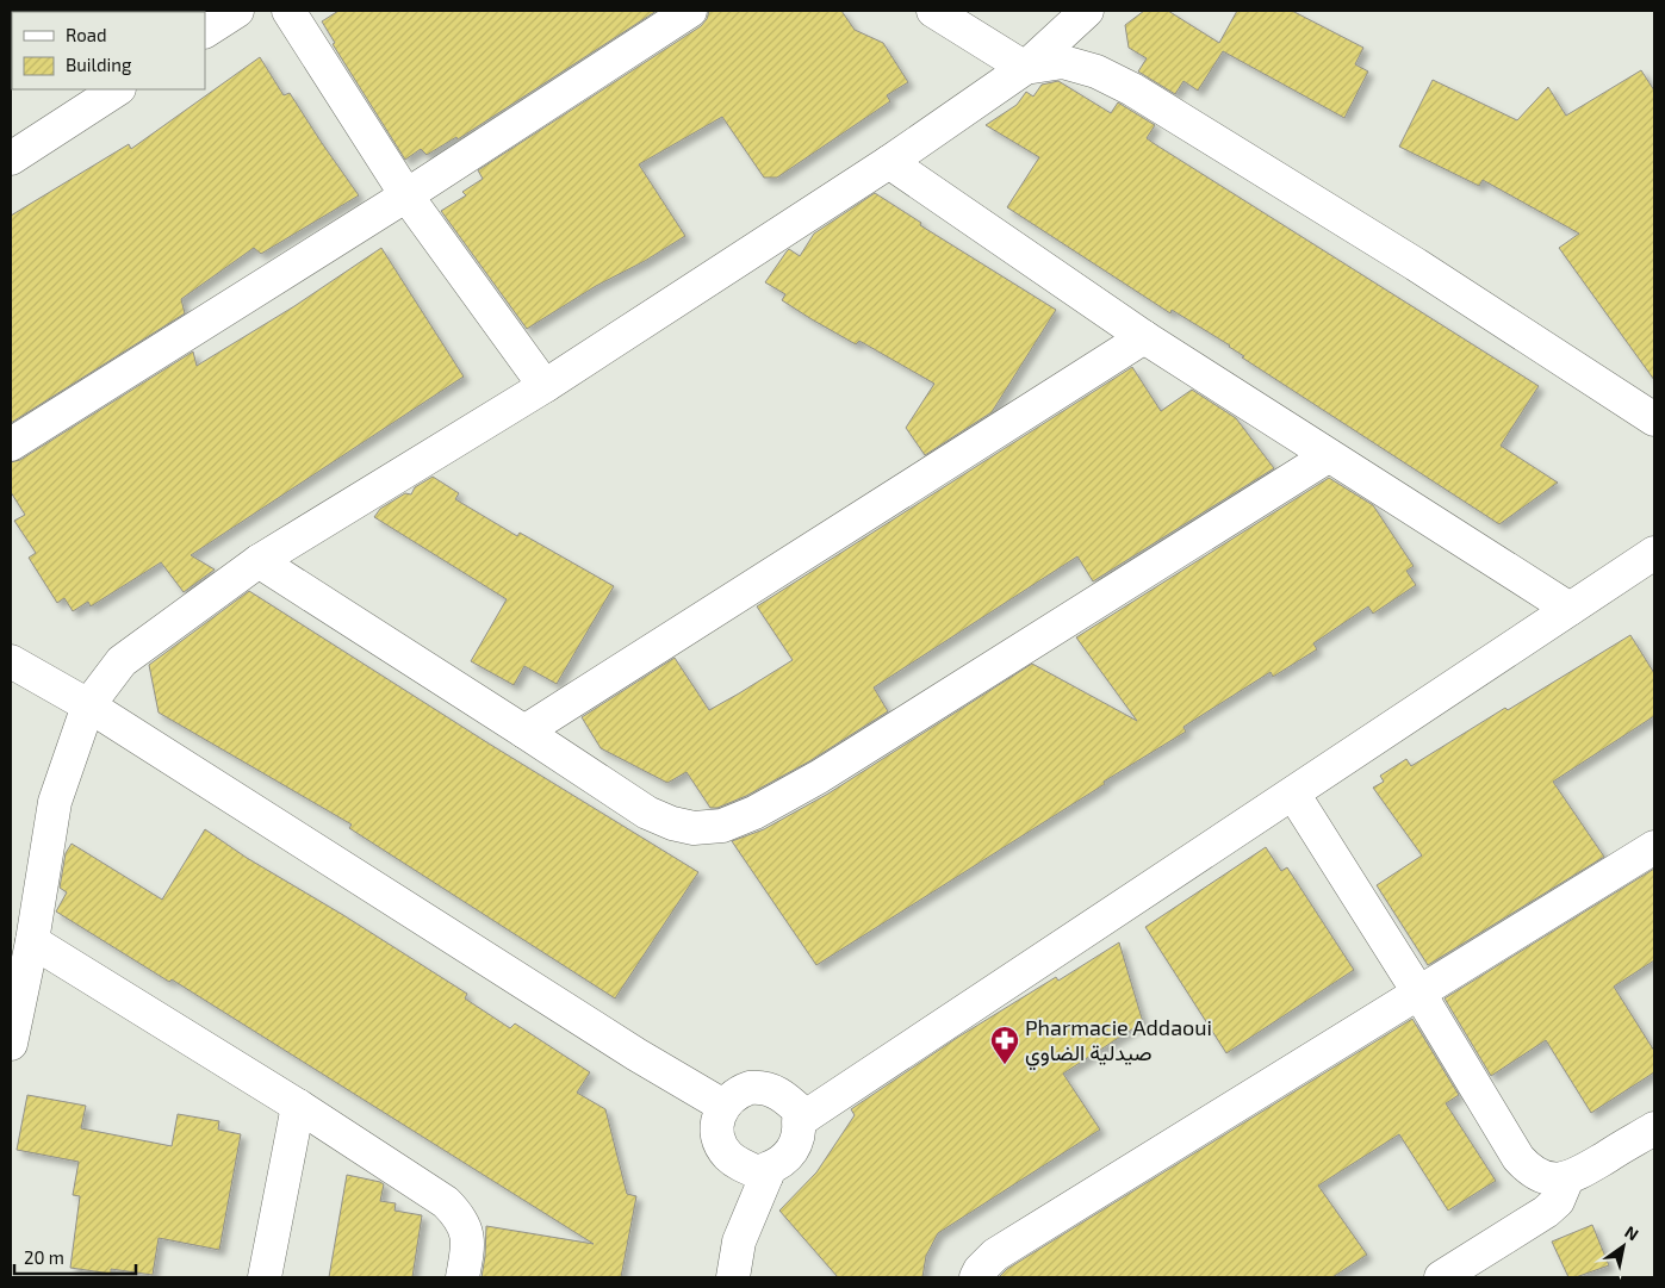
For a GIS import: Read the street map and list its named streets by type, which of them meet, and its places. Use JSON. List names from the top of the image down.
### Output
{
  "places": {
    "pharmacy": ["Pharmacie Addaoui صيدلية الضاوي"]
  },
  "legend": ["Road", "Building"],
  "scale_bar": "20 m",
  "north": "top right"
}
